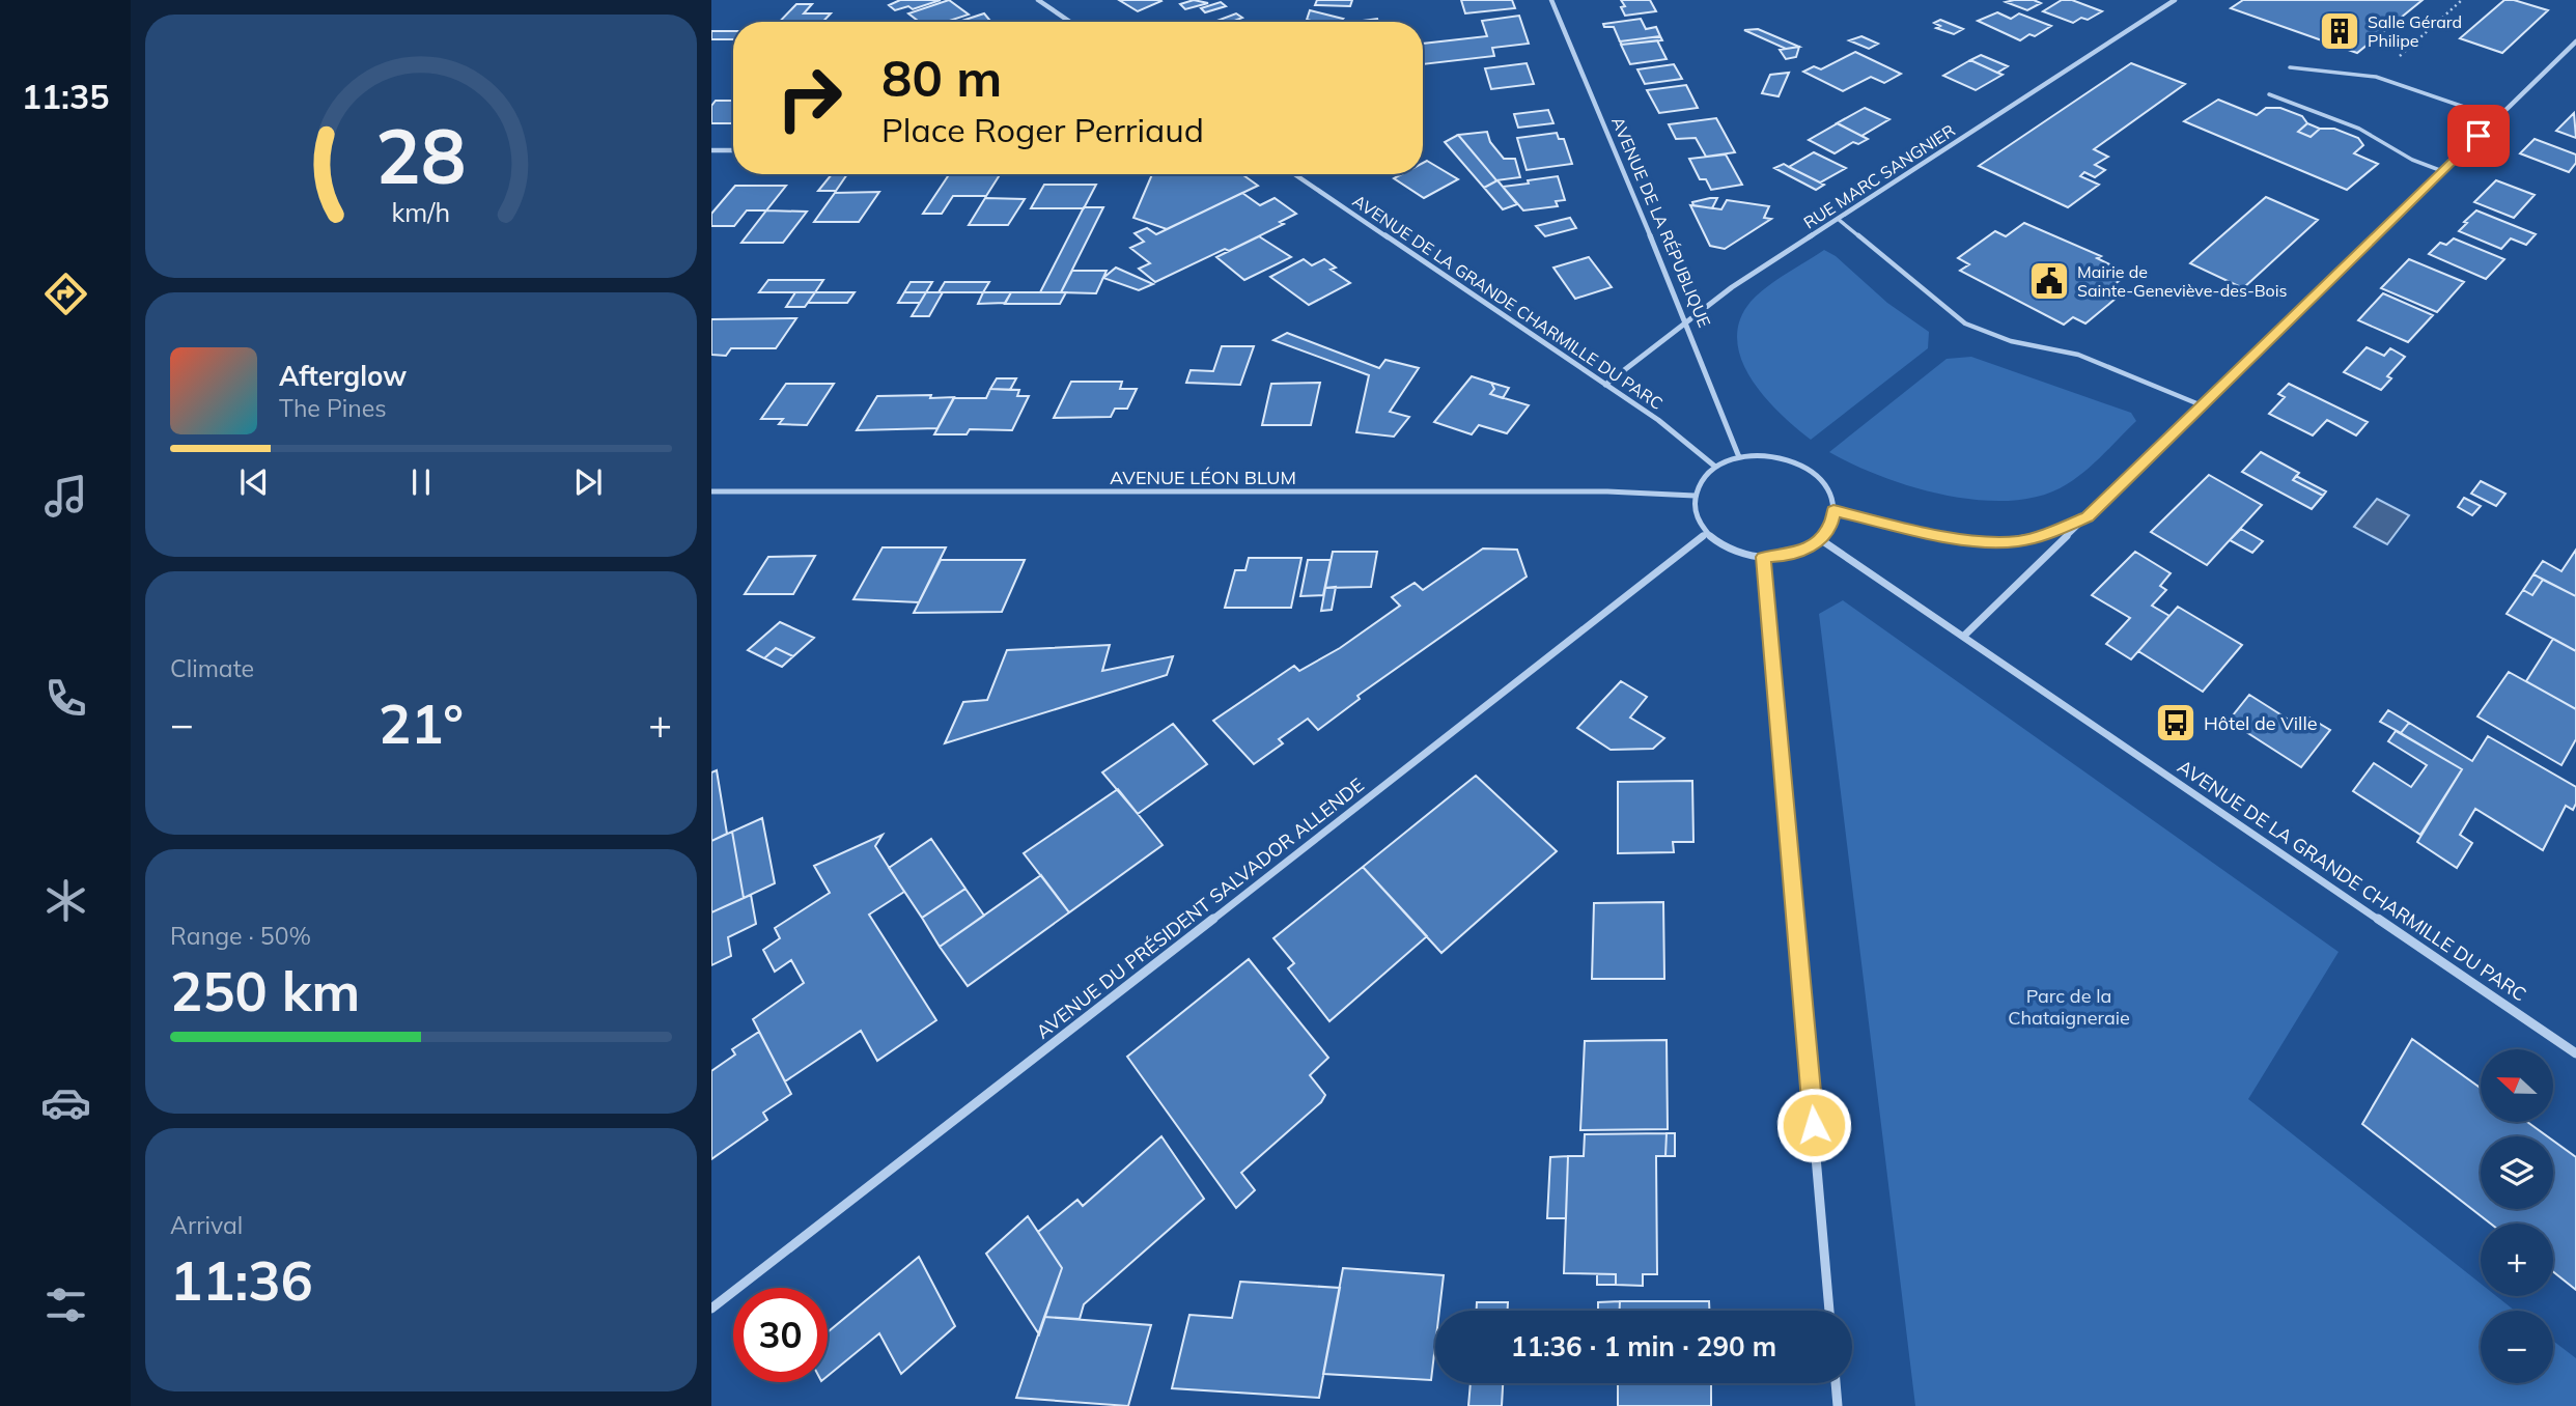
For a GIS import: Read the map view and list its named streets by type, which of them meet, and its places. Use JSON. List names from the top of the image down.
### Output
{
  "streets": {
    "street": [
      "RUE MARC SANGNIER",
      "AVENUE DE LA RÉPUBLIQUE",
      "AVENUE DE LA GRANDE CHARMILLE DU PARC",
      "AVENUE LÉON BLUM",
      "AVENUE DU PRÉSIDENT SALVADOR ALLENDE"
    ]
  },
  "crossings": [
    ["RUE MARC SANGNIER", "AVENUE DE LA RÉPUBLIQUE"],
    ["RUE MARC SANGNIER", "AVENUE DE LA GRANDE CHARMILLE DU PARC"],
    ["AVENUE DE LA RÉPUBLIQUE", "AVENUE DE LA GRANDE CHARMILLE DU PARC"],
    ["AVENUE DE LA RÉPUBLIQUE", "AVENUE LÉON BLUM"],
    ["AVENUE DE LA RÉPUBLIQUE", "AVENUE DU PRÉSIDENT SALVADOR ALLENDE"],
    ["AVENUE DE LA GRANDE CHARMILLE DU PARC", "AVENUE LÉON BLUM"],
    ["AVENUE DE LA GRANDE CHARMILLE DU PARC", "AVENUE DU PRÉSIDENT SALVADOR ALLENDE"],
    ["AVENUE LÉON BLUM", "AVENUE DU PRÉSIDENT SALVADOR ALLENDE"]
  ],
  "parks": ["Parc de la Chataigneraie"],
  "places": {
    "building": ["Salle Gérard Philipe"],
    "public building": ["Mairie de Sainte-Geneviève-des-Bois"],
    "bus stop": ["Hôtel de Ville"]
  },
  "north": "left",
  "page": {
    "tabs": "11:35",
    "turn": ["80 m", "Place Roger Perriaud"],
    "song": ["Afterglow", "The Pines"],
    "tile": [
      "Climate",
      ["Range · 50%", "250 km"],
      ["Arrival", "11:36"]
    ],
    "heat": ["−", "21°", "+"],
    "map_buttons": ["+", "−"],
    "limit": "30",
    "trip": "11:36 · 1 min · 290 m",
    "gauge": ["28", "km/h"]
  }
}
